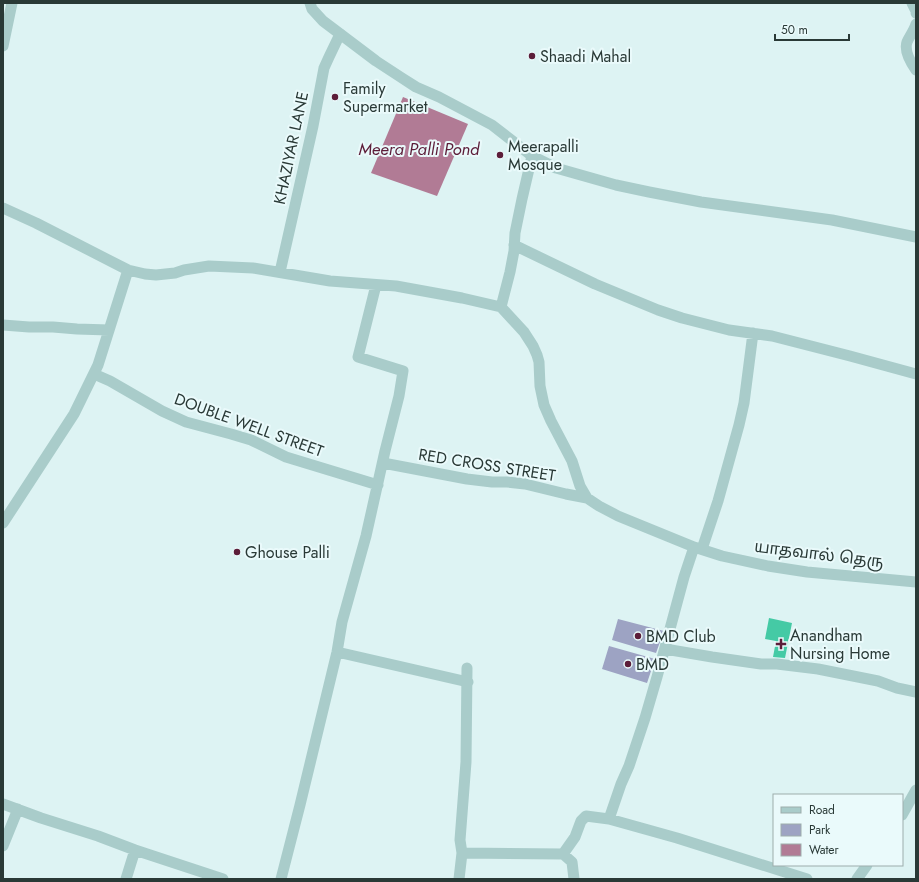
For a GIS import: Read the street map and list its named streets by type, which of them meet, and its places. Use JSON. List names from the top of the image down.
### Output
{
  "streets": {
    "street": [
      "KHAZIYAR LANE",
      "DOUBLE WELL STREET",
      "RED CROSS STREET",
      "யாதவால் தெரு"
    ]
  },
  "crossings": [
    ["RED CROSS STREET", "யாதவால் தெரு"]
  ],
  "water": ["Meera Palli Pond"],
  "places": {
    "other": [
      "Shaadi Mahal",
      "Family Supermarket",
      "Meerapalli Mosque",
      "Ghouse Palli",
      "BMD Club",
      "BMD"
    ],
    "health": ["Anandham Nursing Home"]
  },
  "legend": ["Road", "Park", "Water"],
  "scale_bar": "50 m"
}
